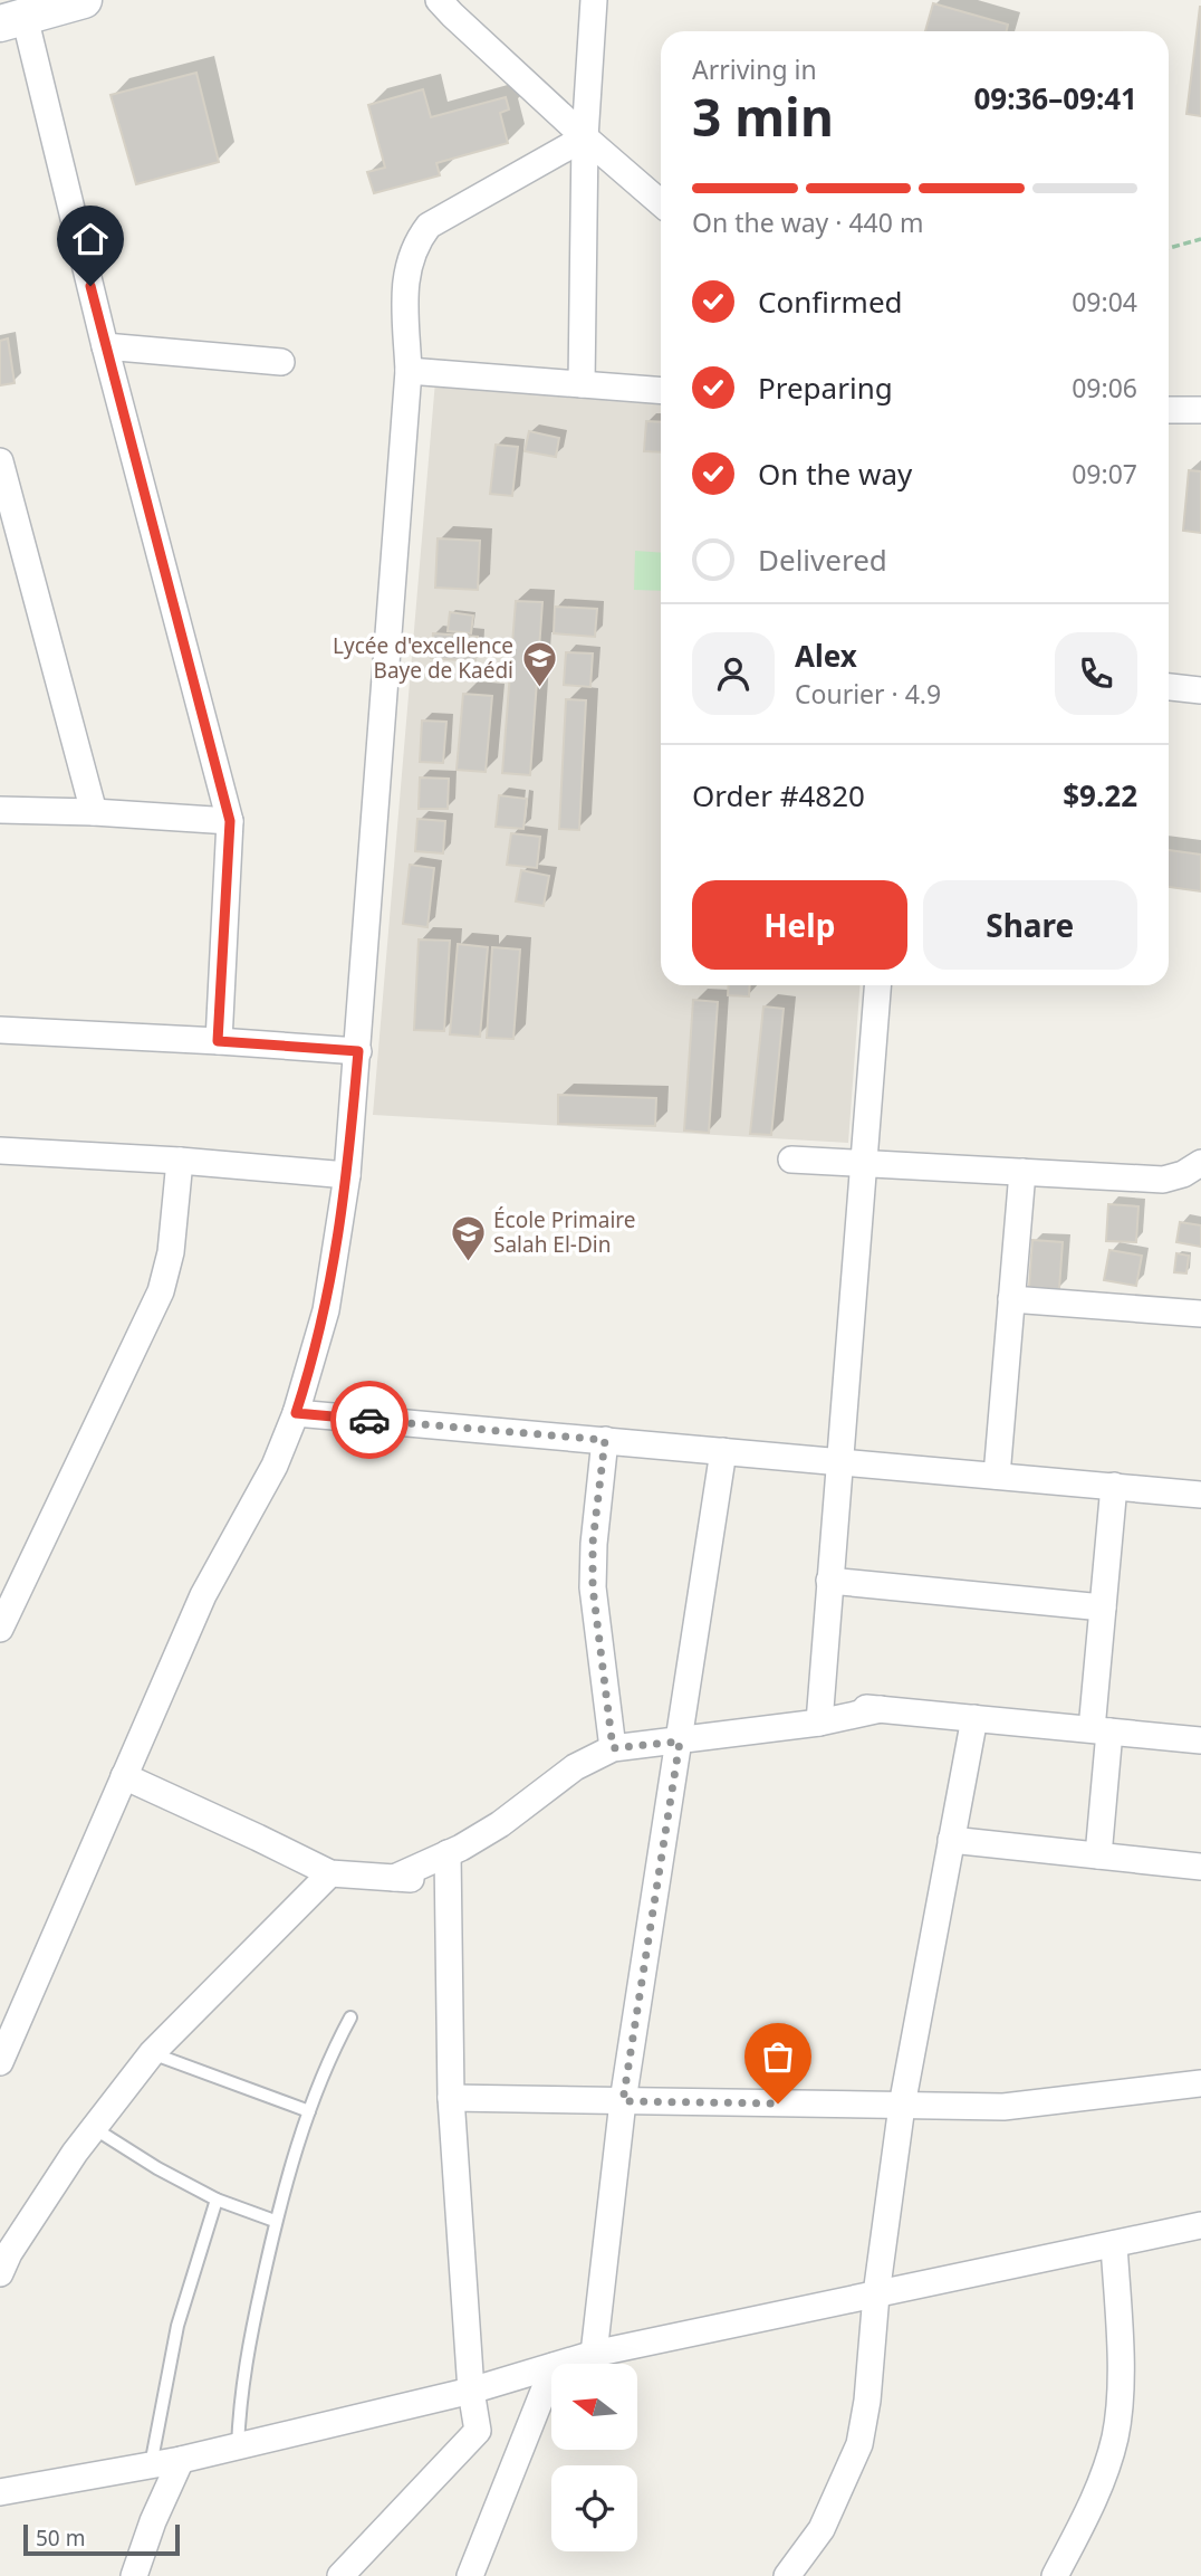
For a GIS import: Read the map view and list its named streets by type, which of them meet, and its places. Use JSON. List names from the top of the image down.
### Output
{
  "places": {
    "school or university": ["Lycée d'excellence Baye de Kaédi", "École Primaire Salah El-Din"]
  },
  "scale_bar": "50 m",
  "north": "left",
  "page": {
    "heading": ["3 min", "Arriving in", "09:36–09:41"],
    "panel": [
      "Alex",
      "Courier · 4.9",
      "Order #4820",
      "$9.22"
    ],
    "bar": "On the way · 440 m",
    "list": [
      ["Confirmed", "09:04"],
      ["Preparing", "09:06"],
      ["On the way", "09:07"],
      "Delivered"
    ],
    "buttons": ["Help", "Share"],
    "scale": "50 m"
  }
}
